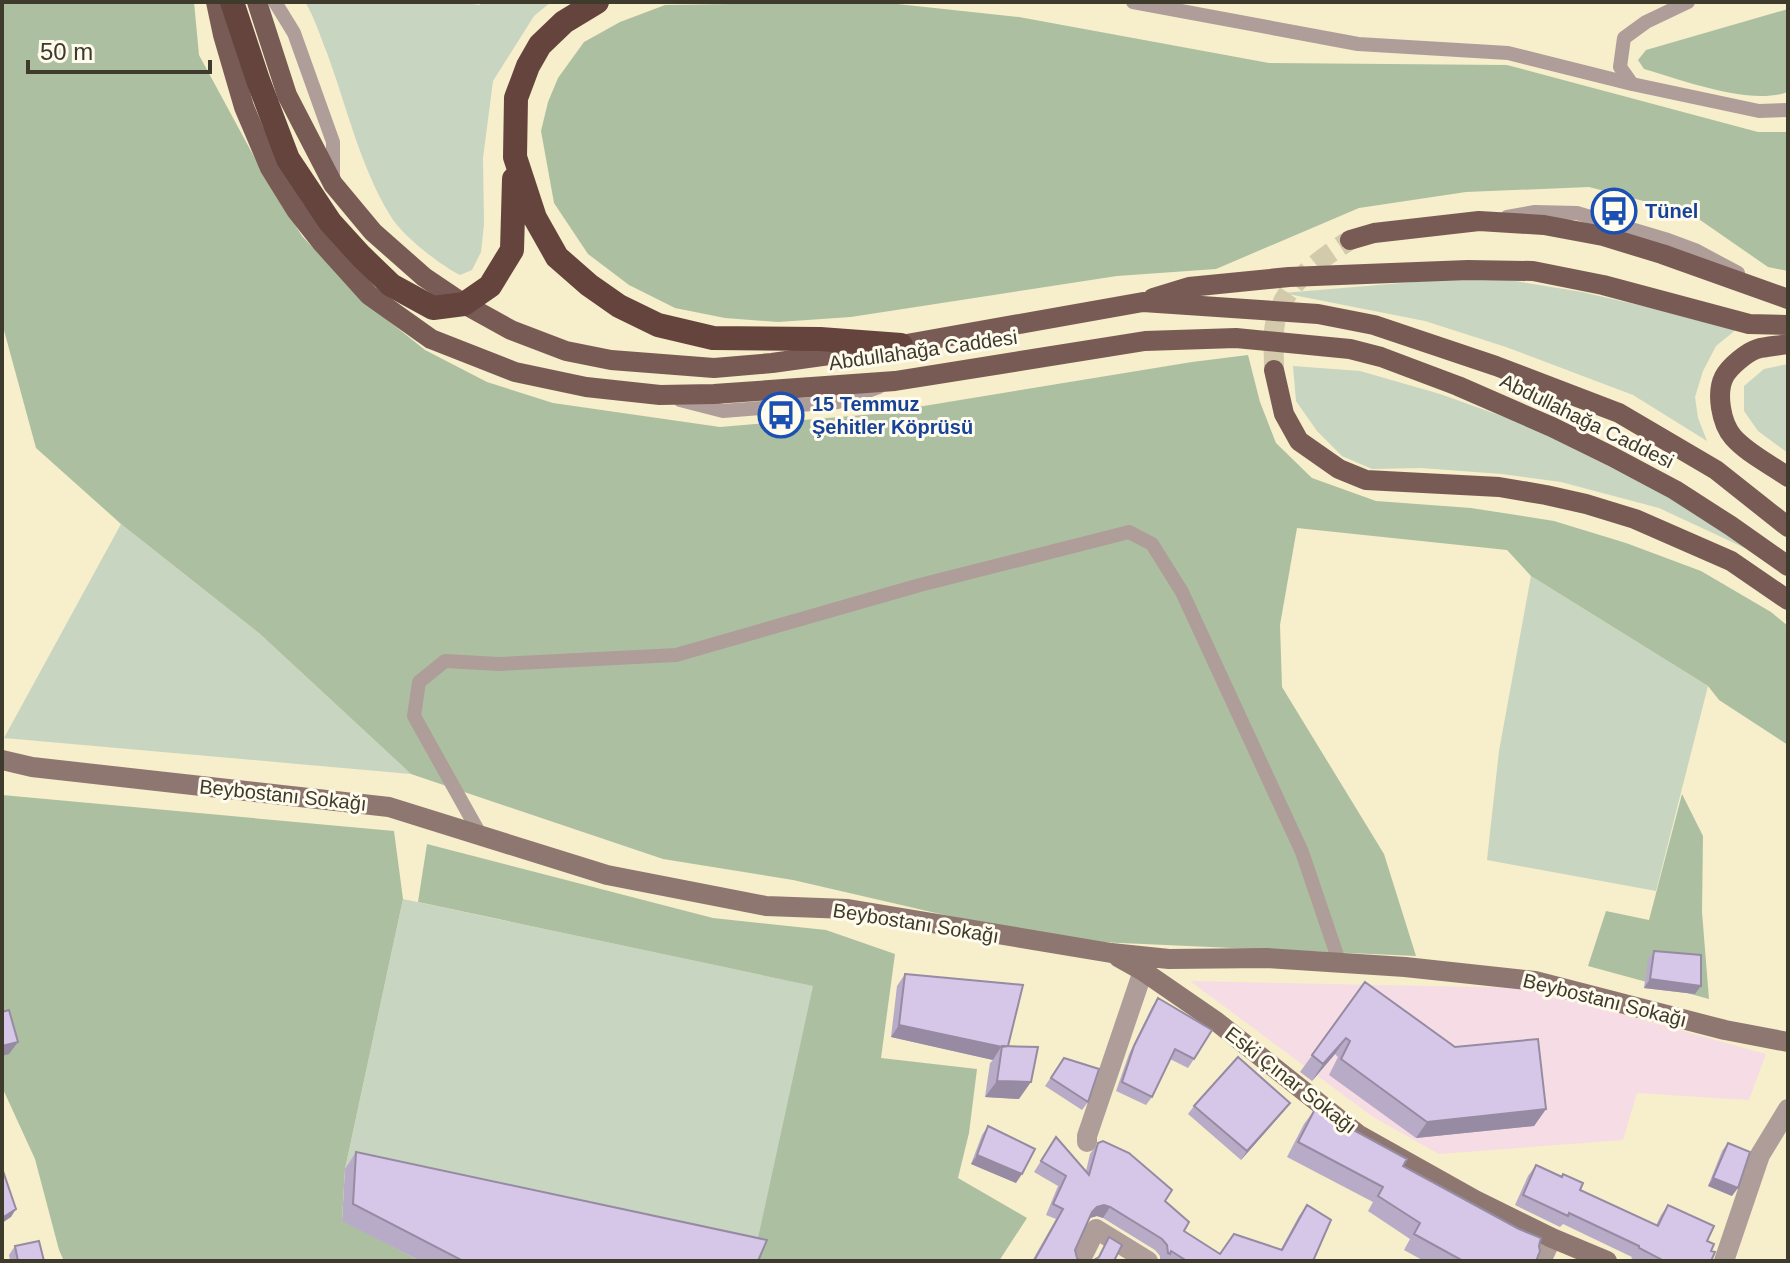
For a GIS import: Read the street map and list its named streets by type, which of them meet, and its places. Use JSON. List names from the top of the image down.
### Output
{
  "streets": {
    "main road": ["Abdullahağa Caddesi"],
    "street": ["Beybostanı Sokağı", "Eski Çınar Sokağı"]
  },
  "crossings": [
    ["Beybostanı Sokağı", "Eski Çınar Sokağı"]
  ],
  "places": {
    "bus stop": ["Tünel", "15 Temmuz Şehitler Köprüsü"]
  },
  "scale_bar": "50 m"
}
